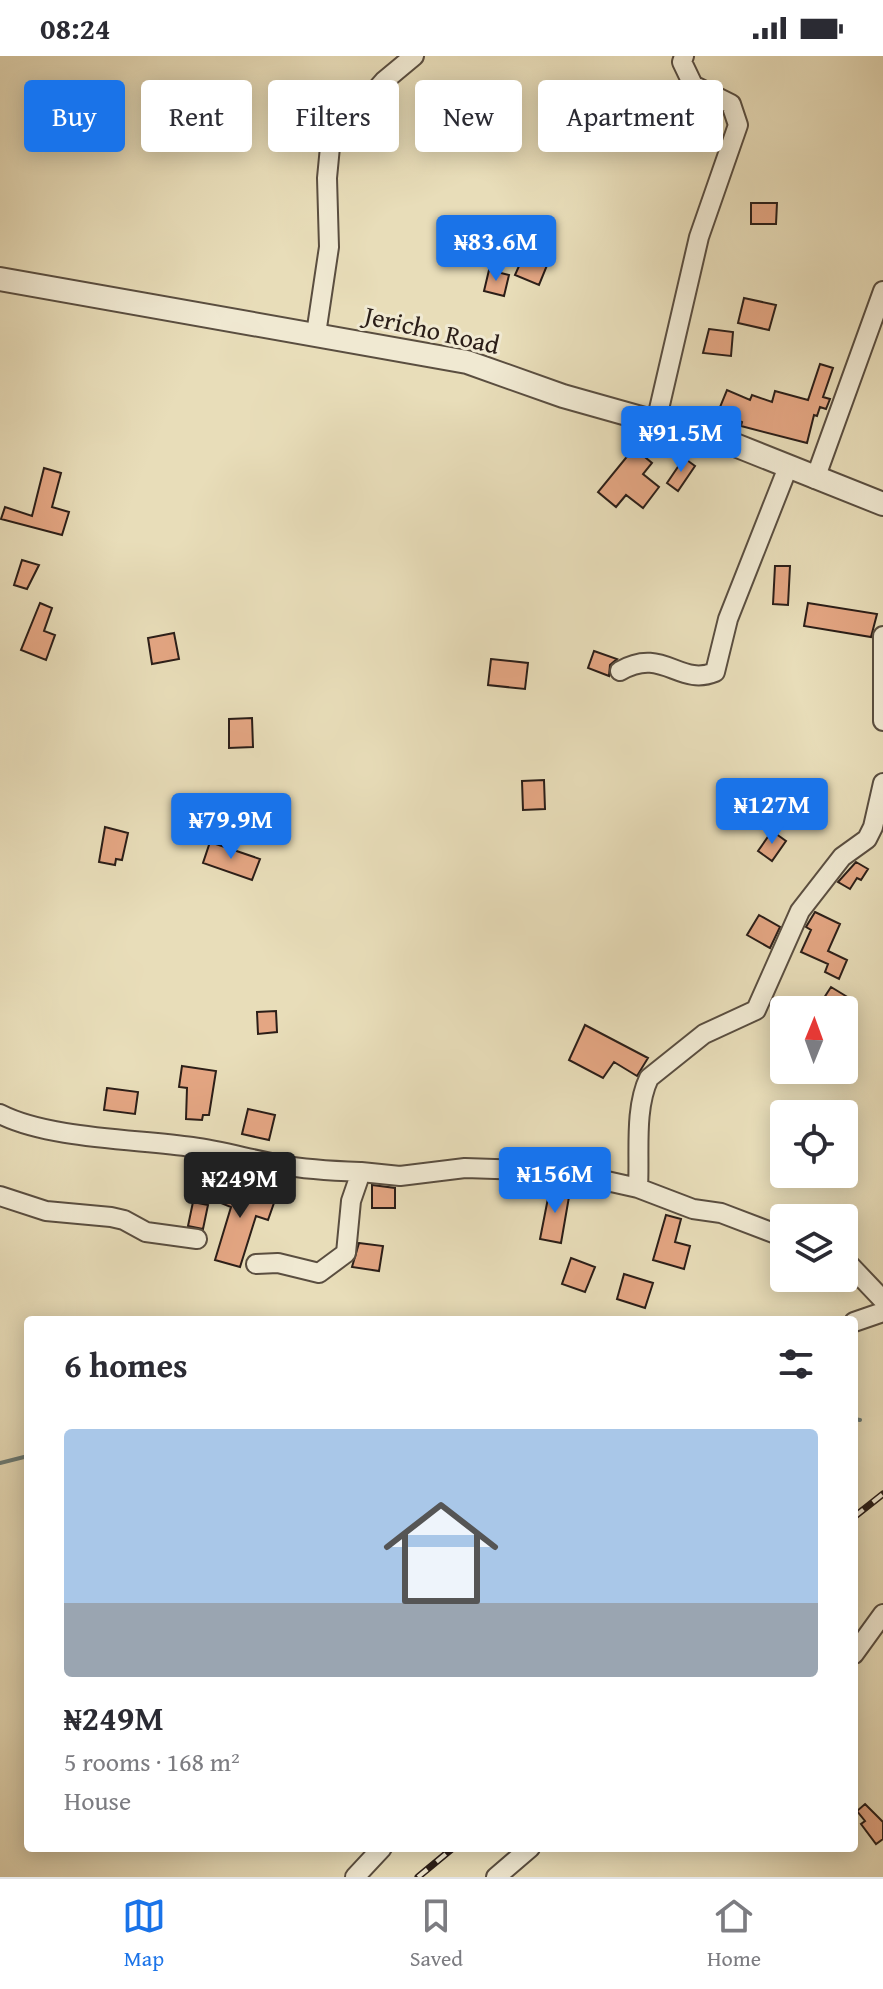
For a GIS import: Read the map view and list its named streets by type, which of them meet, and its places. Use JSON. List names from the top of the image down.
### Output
{
  "streets": {
    "street": ["Jericho Road"]
  },
  "north": "top",
  "page": {
    "status": "08:24",
    "chip": [
      "Buy",
      "Rent",
      "Filters",
      "New",
      "Apartment"
    ],
    "price": [
      "₦83.6M",
      "₦91.5M",
      "₦127M",
      "₦79.9M",
      "₦156M",
      "₦249M"
    ],
    "heading": "6 homes",
    "list": [
      {
        "name": "₦249M",
        "note": "5 rooms · 168 m² · House"
      }
    ],
    "tabs": ["Map", "Saved", "Home"]
  }
}
